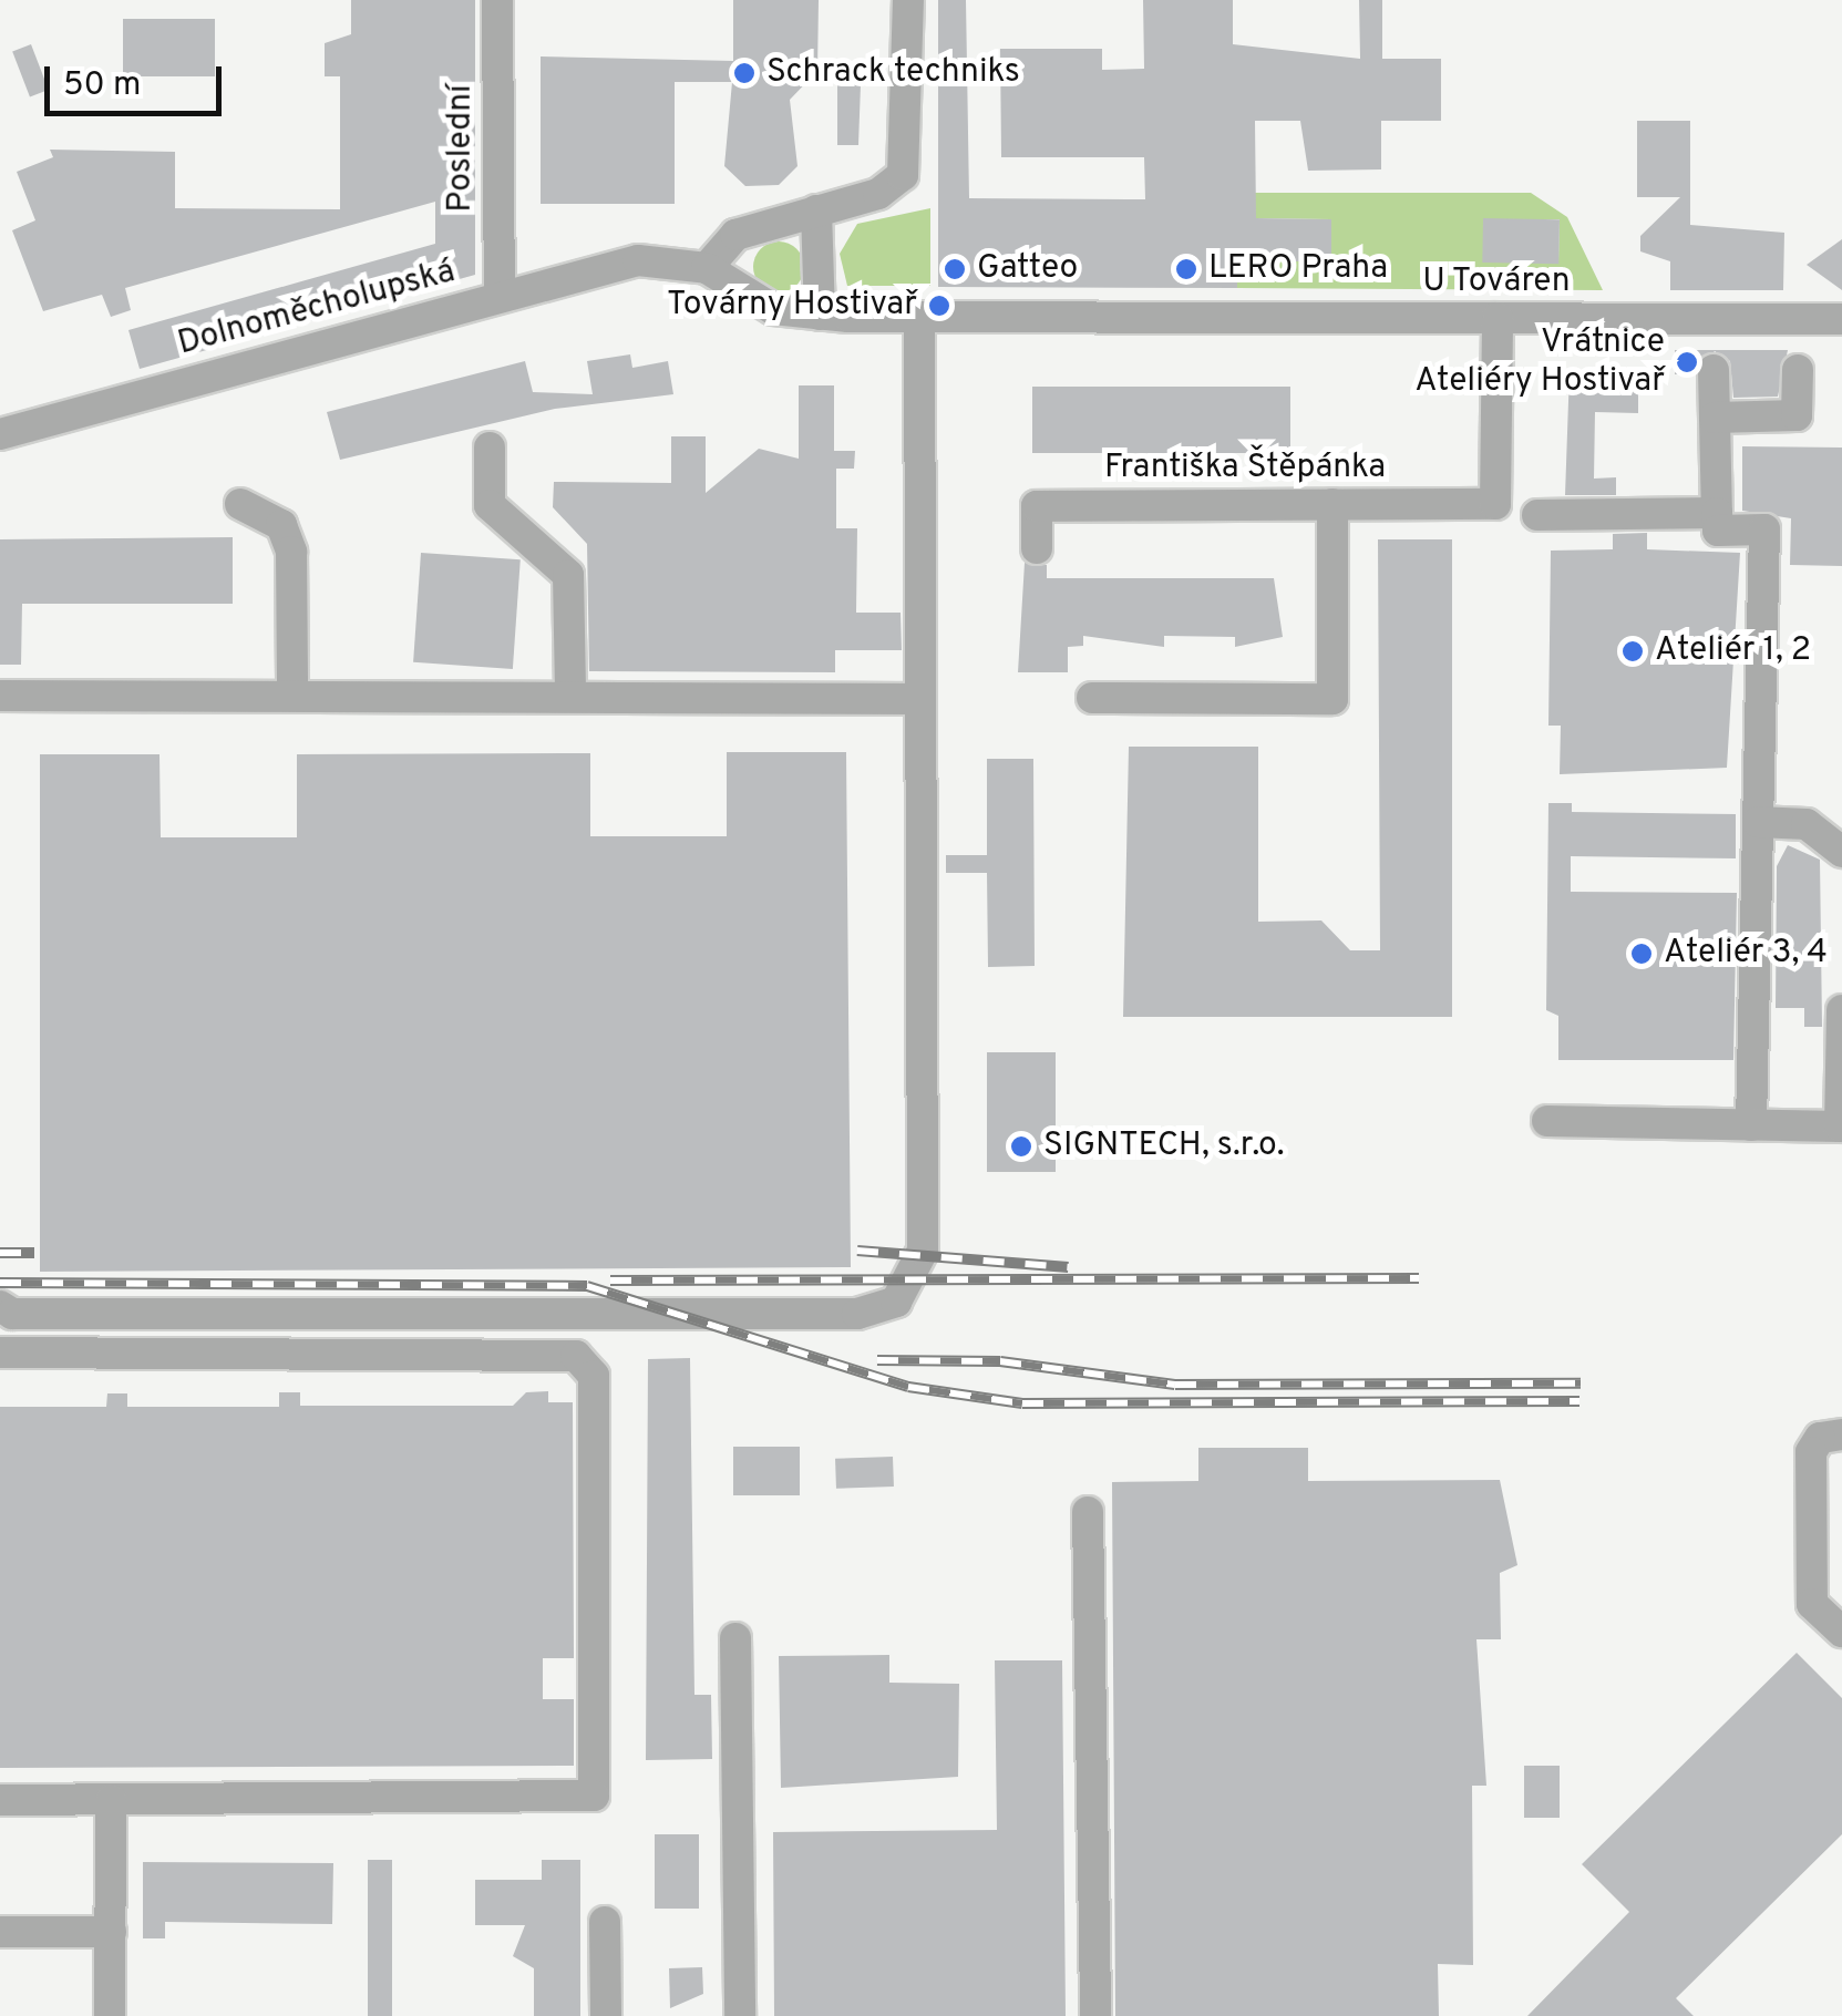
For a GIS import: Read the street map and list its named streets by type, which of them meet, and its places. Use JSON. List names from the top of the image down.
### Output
{
  "streets": {
    "street": [
      "Poslední",
      "U Továren",
      "Dolnoměcholupská",
      "Františka Štěpánka"
    ]
  },
  "crossings": [
    ["Poslední", "Dolnoměcholupská"],
    ["U Továren", "Dolnoměcholupská"],
    ["U Továren", "Františka Štěpánka"]
  ],
  "places": [
    "Schrack techniks",
    "Gatteo",
    "LERO Praha",
    "Továrny Hostivař",
    "Vrátnice Ateliéry Hostivař",
    "Ateliér 1, 2",
    "Ateliér 3, 4",
    "SIGNTECH, s.r.o."
  ],
  "scale_bar": "50 m"
}
